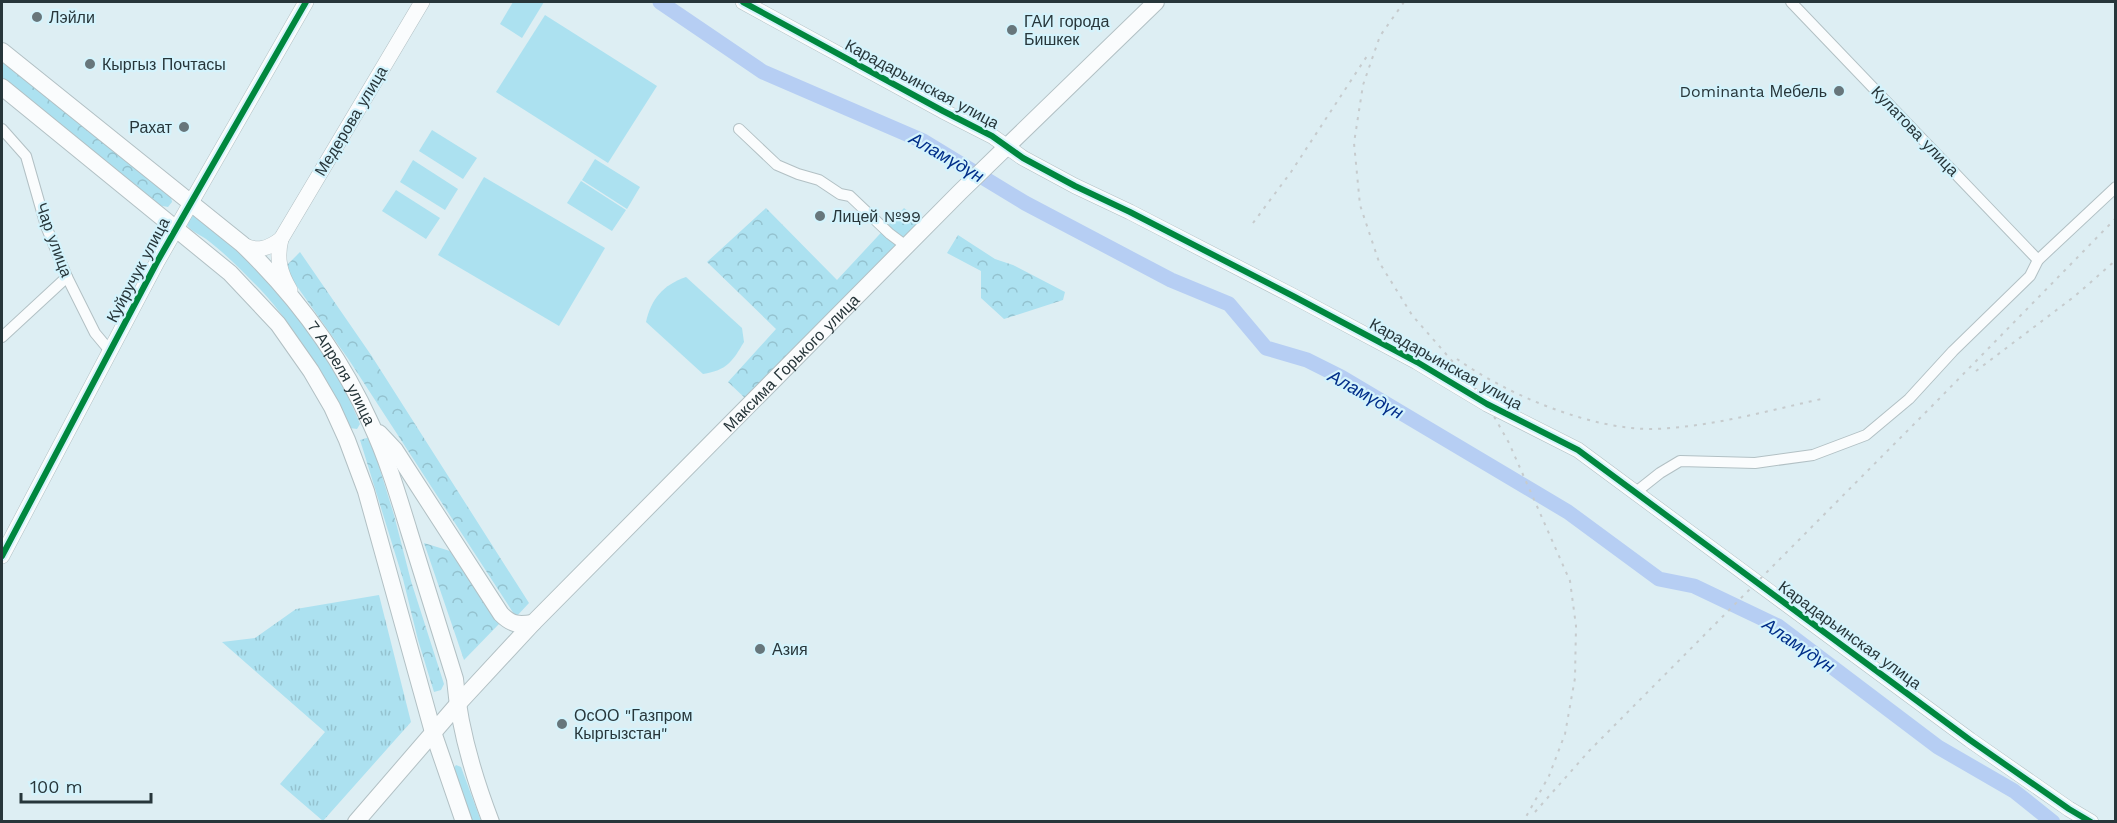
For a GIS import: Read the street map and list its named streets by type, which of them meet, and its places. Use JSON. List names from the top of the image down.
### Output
{
  "streets": {
    "main road": ["Максима Горького улица", "7 Апреля улица"],
    "street": [
      "Карадарьинская улица",
      "Медерова улица",
      "Кулатова улица",
      "Чар улица",
      "Куйручук улица"
    ]
  },
  "crossings": [
    ["Карадарьинская улица", "Максима Горького улица"],
    ["Медерова улица", "7 Апреля улица"],
    ["Чар улица", "Куйручук улица"],
    ["Куйручук улица", "7 Апреля улица"],
    ["Максима Горького улица", "7 Апреля улица"]
  ],
  "water": ["Аламүдүн"],
  "places": [
    "Лэйли",
    "ГАИ города Бишкек",
    "Кыргыз Почтасы",
    "Dominanta Мебель",
    "Рахат",
    "Лицей №99",
    "Азия",
    "ОсОО \"Газпром Кыргызстан\""
  ],
  "scale_bar": "100 m"
}
